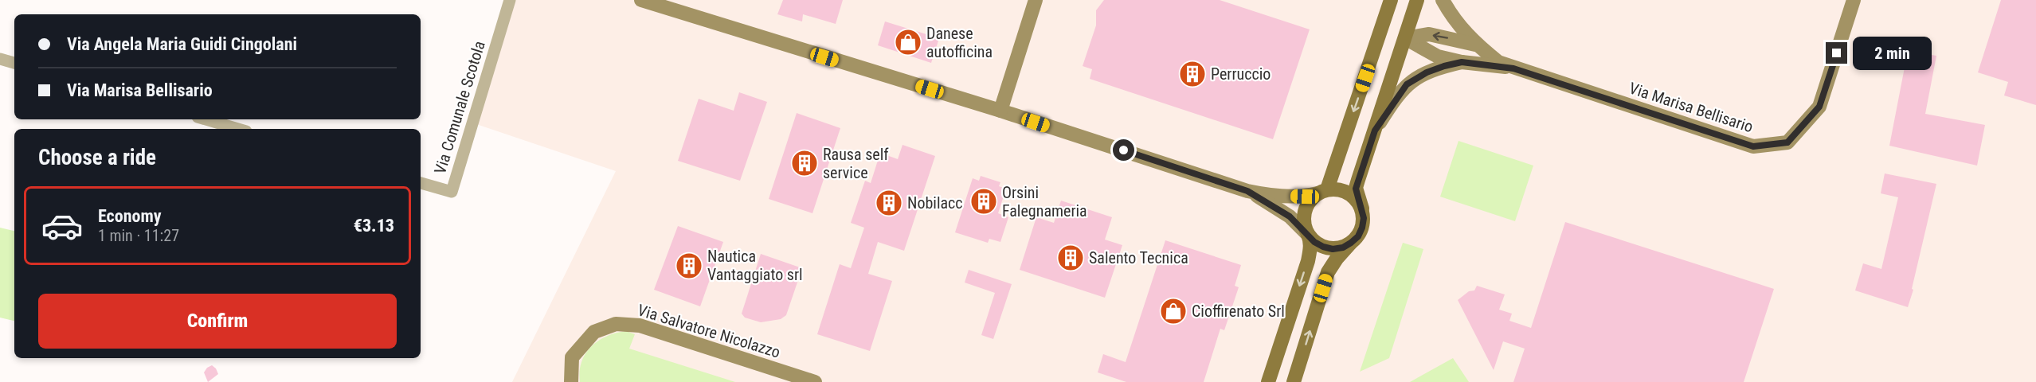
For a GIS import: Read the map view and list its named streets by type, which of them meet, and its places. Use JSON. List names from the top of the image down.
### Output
{
  "streets": {
    "street": ["Via Comunale Scotola", "Via Marisa Bellisario", "Via Salvatore Nicolazzo"]
  },
  "places": {
    "shop": ["Danese autofficina", "Cioffirenato Srl"],
    "building": [
      "Perruccio",
      "Rausa self service",
      "Orsini Falegnameria",
      "Nobilacc",
      "Salento Tecnica",
      "Nautica Vantaggiato srl"
    ]
  },
  "page": {
    "banner": ["Via Angela Maria Guidi Cingolani", "Via Marisa Bellisario"],
    "bubble": "2 min",
    "heading": "Choose a ride",
    "list": [
      {
        "name": "Economy",
        "note": "1 min · 11:27",
        "value": "€3.13"
      }
    ],
    "buttons": "Confirm"
  }
}
